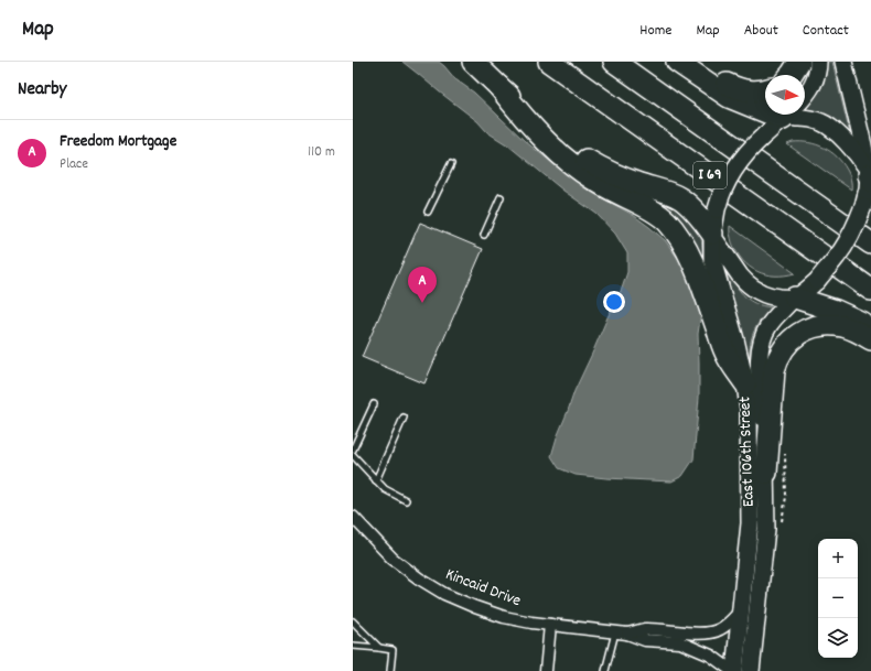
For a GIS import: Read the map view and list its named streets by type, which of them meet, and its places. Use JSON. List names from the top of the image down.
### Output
{
  "streets": {
    "highway": ["I 69"],
    "main road": ["East 106th Street"],
    "street": ["Kincaid Drive"]
  },
  "crossings": [
    ["East 106th Street", "Kincaid Drive"]
  ],
  "north": "right",
  "page": {
    "header": "Map",
    "nav": [
      "Home",
      "Map",
      "About",
      "Contact"
    ],
    "heading": "Nearby",
    "list": [
      {
        "mark": "A",
        "name": "Freedom Mortgage",
        "note": "Place",
        "value": "110 m"
      }
    ],
    "pins": "A",
    "map_buttons": ["+", "−"]
  }
}
